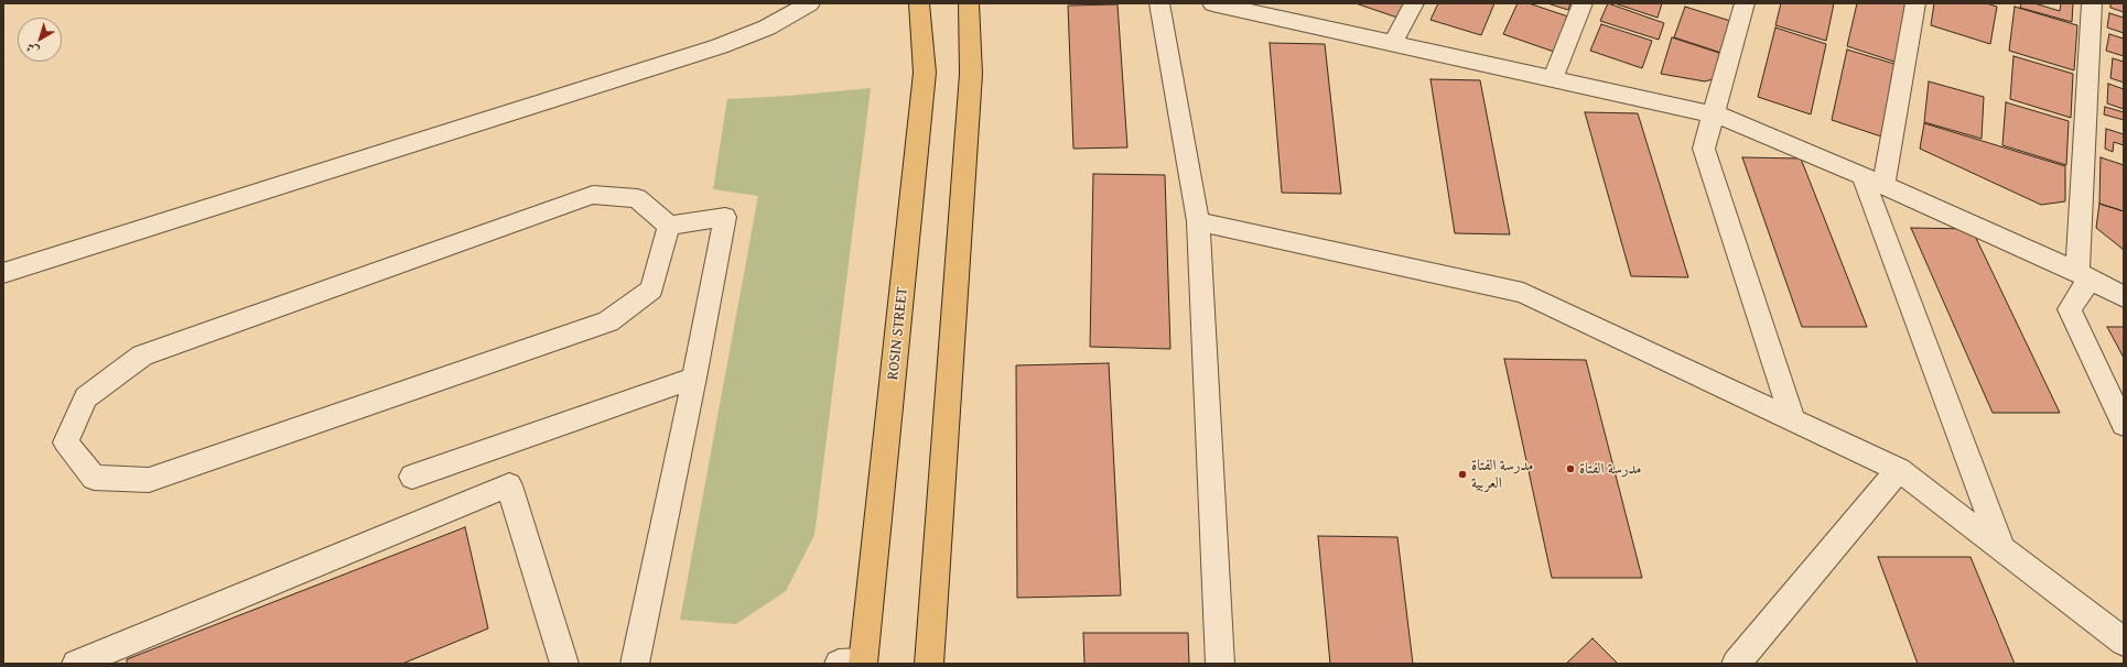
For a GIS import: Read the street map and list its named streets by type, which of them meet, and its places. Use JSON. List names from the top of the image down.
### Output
{
  "streets": {
    "main road": ["ROSIN STREET"]
  },
  "places": ["مدرسة الفتاة", "مدرسة الفتاة العربية"],
  "north": "bottom left"
}
